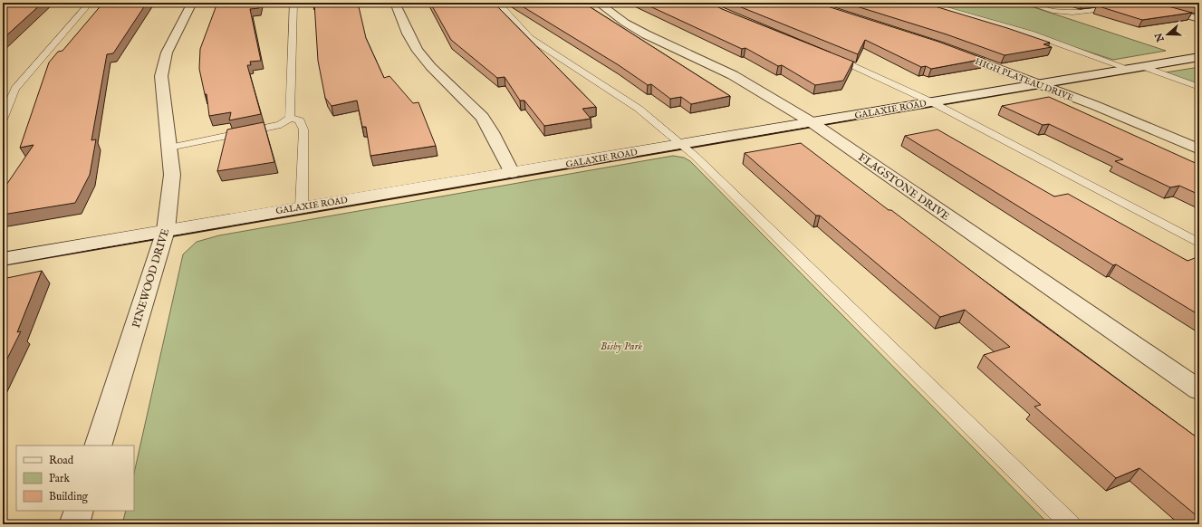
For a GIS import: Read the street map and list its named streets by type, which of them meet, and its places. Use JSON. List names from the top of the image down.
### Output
{
  "streets": {
    "street": [
      "HIGH PLATEAU DRIVE",
      "GALAXIE ROAD",
      "FLAGSTONE DRIVE",
      "PINEWOOD DRIVE"
    ]
  },
  "crossings": [
    ["HIGH PLATEAU DRIVE", "GALAXIE ROAD"],
    ["GALAXIE ROAD", "FLAGSTONE DRIVE"],
    ["GALAXIE ROAD", "PINEWOOD DRIVE"]
  ],
  "parks": ["Bisby Park"],
  "legend": ["Road", "Park", "Building"],
  "north": "left"
}
